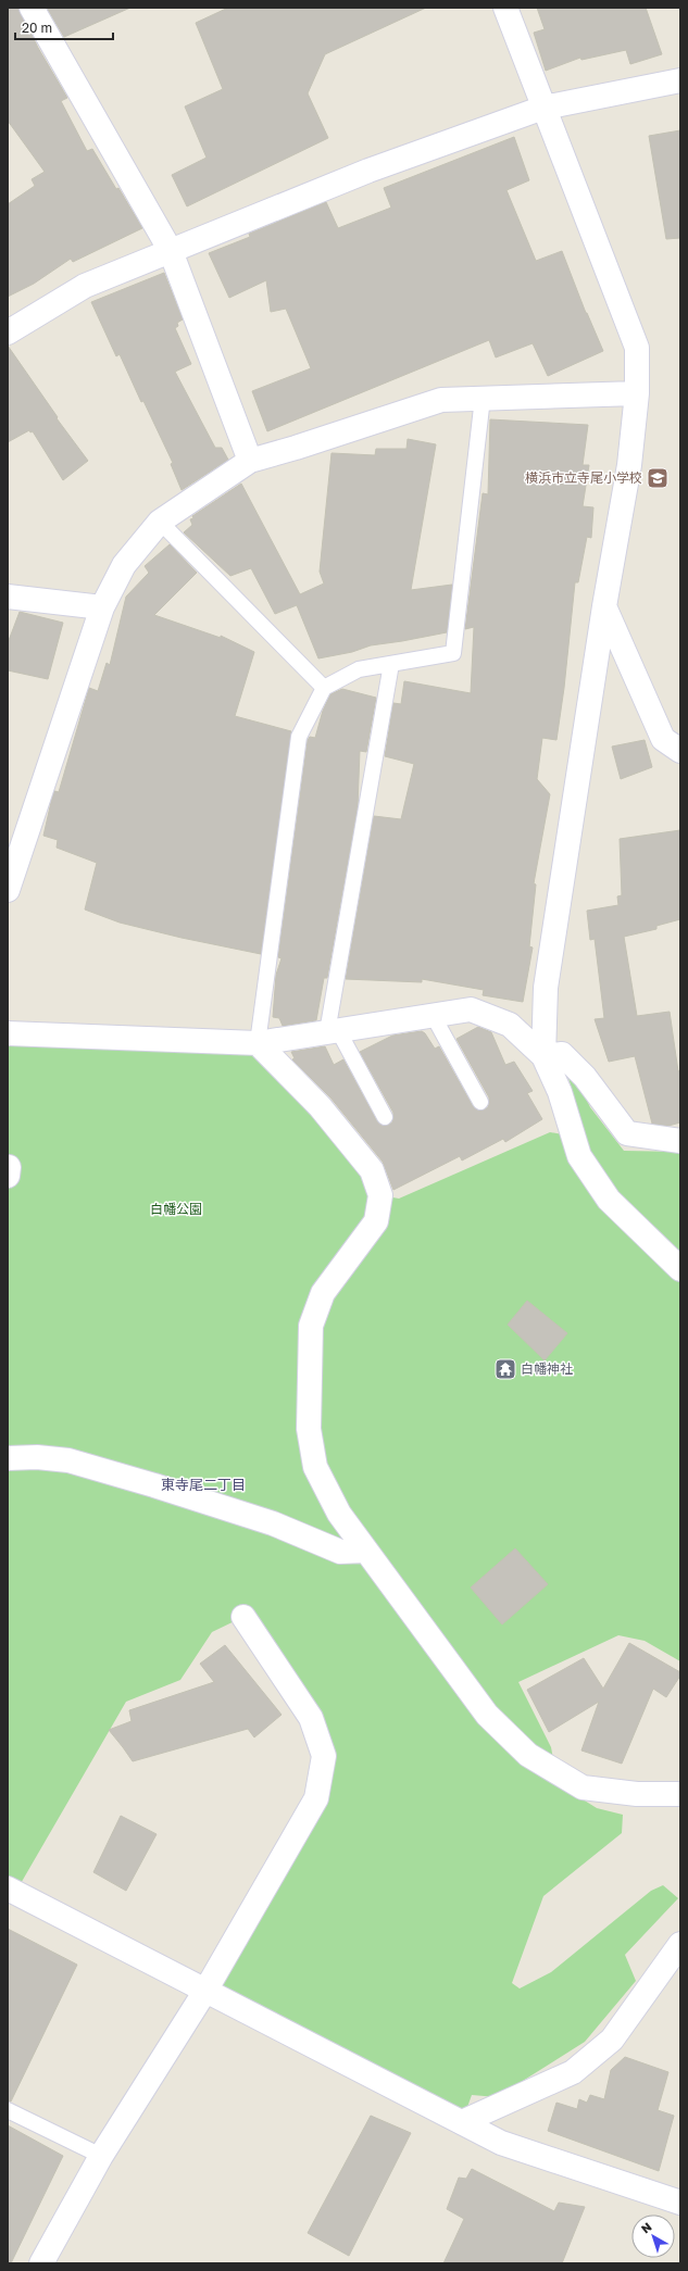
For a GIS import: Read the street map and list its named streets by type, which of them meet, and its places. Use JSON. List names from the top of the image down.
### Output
{
  "districts": ["東寺尾二丁目"],
  "parks": ["白幡公園"],
  "places": {
    "school or university": ["横浜市立寺尾小学校"],
    "temple": ["白幡神社"]
  },
  "scale_bar": "20 m",
  "north": "top left"
}
